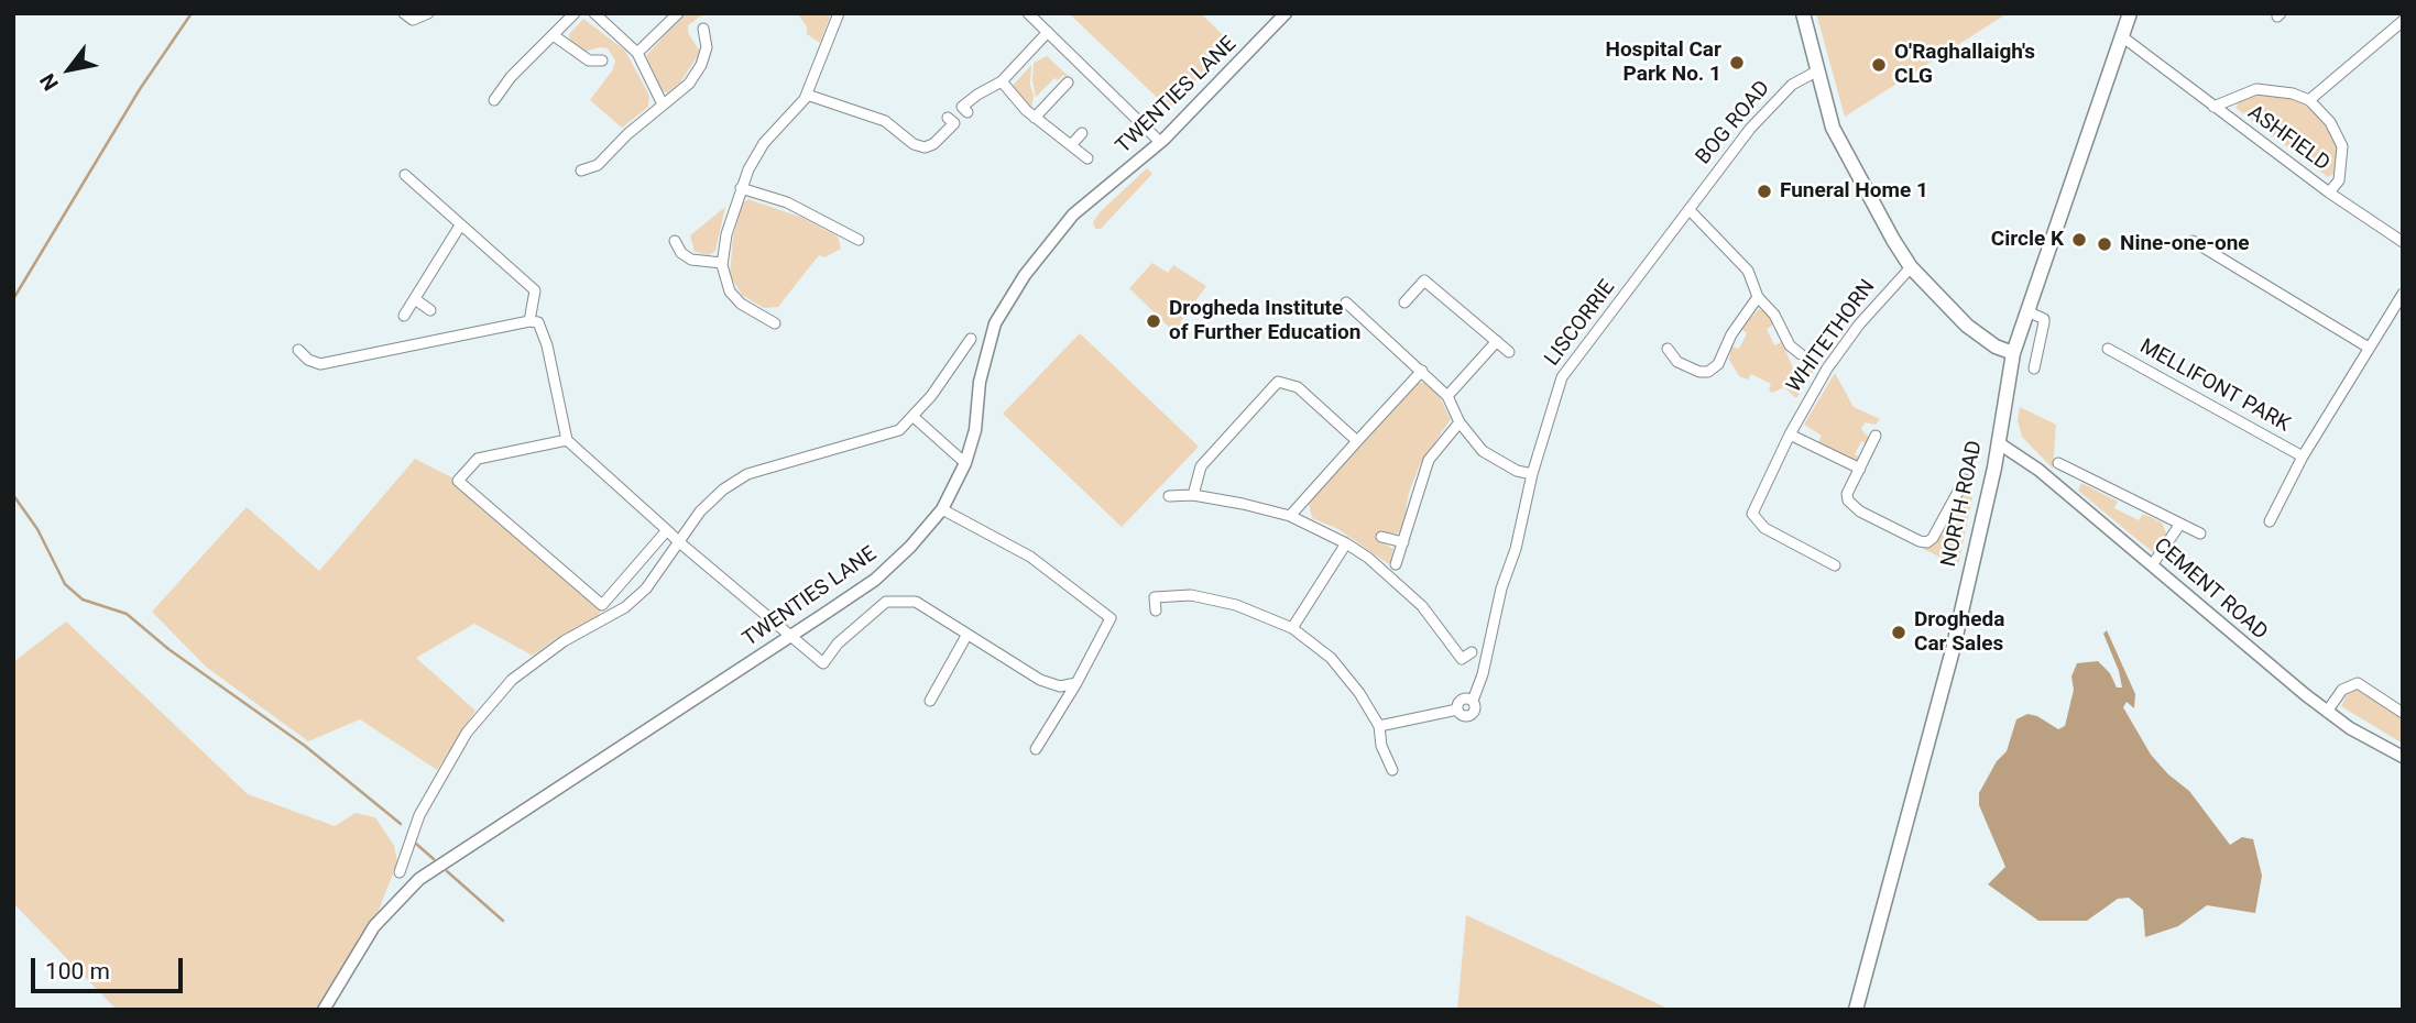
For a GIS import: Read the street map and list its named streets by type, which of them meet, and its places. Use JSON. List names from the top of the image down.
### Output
{
  "streets": {
    "main road": ["NORTH ROAD"],
    "street": [
      "TWENTIES LANE",
      "BOG ROAD",
      "ASHFIELD",
      "LISCORRIE",
      "WHITETHORN",
      "MELLIFONT PARK",
      "CEMENT ROAD"
    ]
  },
  "crossings": [
    ["BOG ROAD", "LISCORRIE"],
    ["ASHFIELD", "NORTH ROAD"],
    ["NORTH ROAD", "CEMENT ROAD"]
  ],
  "places": [
    "Hospital Car Park No. 1",
    "O'Raghallaigh's CLG",
    "Funeral Home 1",
    "Circle K",
    "Nine-one-one",
    "Drogheda Institute of Further Education",
    "Drogheda Car Sales"
  ],
  "scale_bar": "100 m",
  "north": "bottom left"
}
